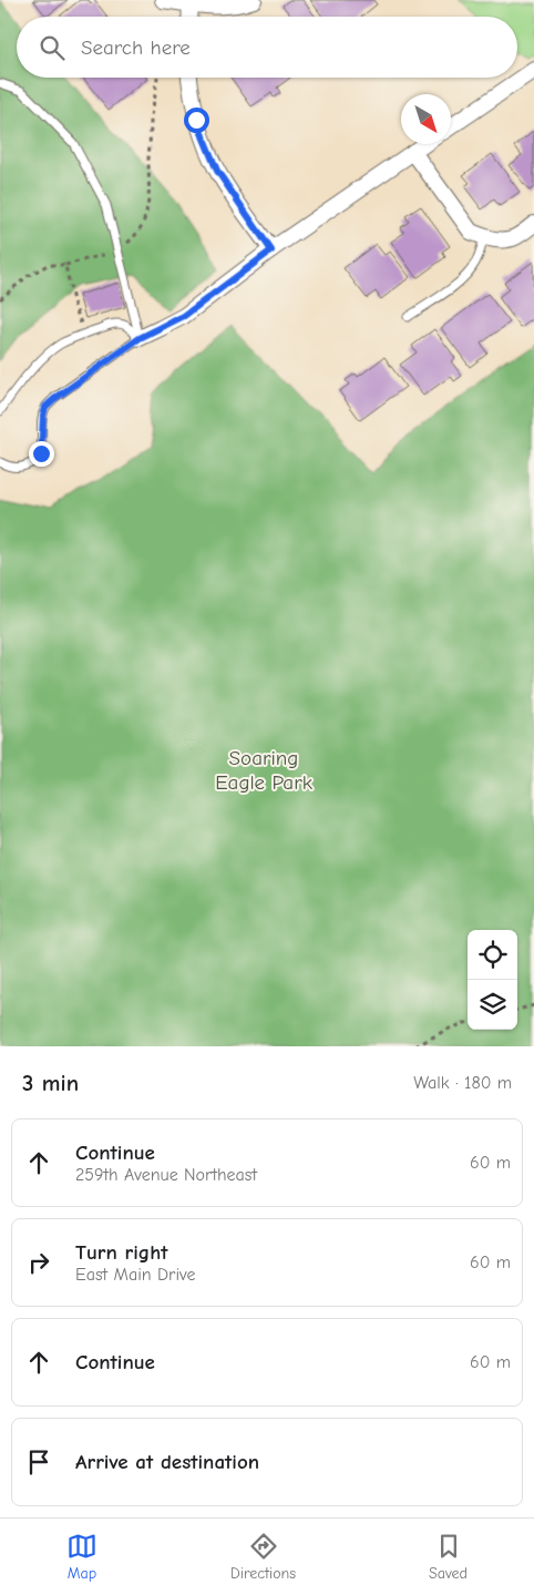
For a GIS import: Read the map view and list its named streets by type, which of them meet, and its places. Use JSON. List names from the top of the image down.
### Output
{
  "parks": ["Soaring Eagle Park"],
  "north": "bottom right",
  "page": {
    "search": "Search here",
    "heading": ["3 min", "Walk · 180 m"],
    "list": [
      ["Continue", "259th Avenue Northeast", "60 m"],
      ["Turn right", "East Main Drive", "60 m"],
      ["Continue", "60 m"],
      "Arrive at destination"
    ],
    "nav": ["Map", "Directions", "Saved"]
  }
}
